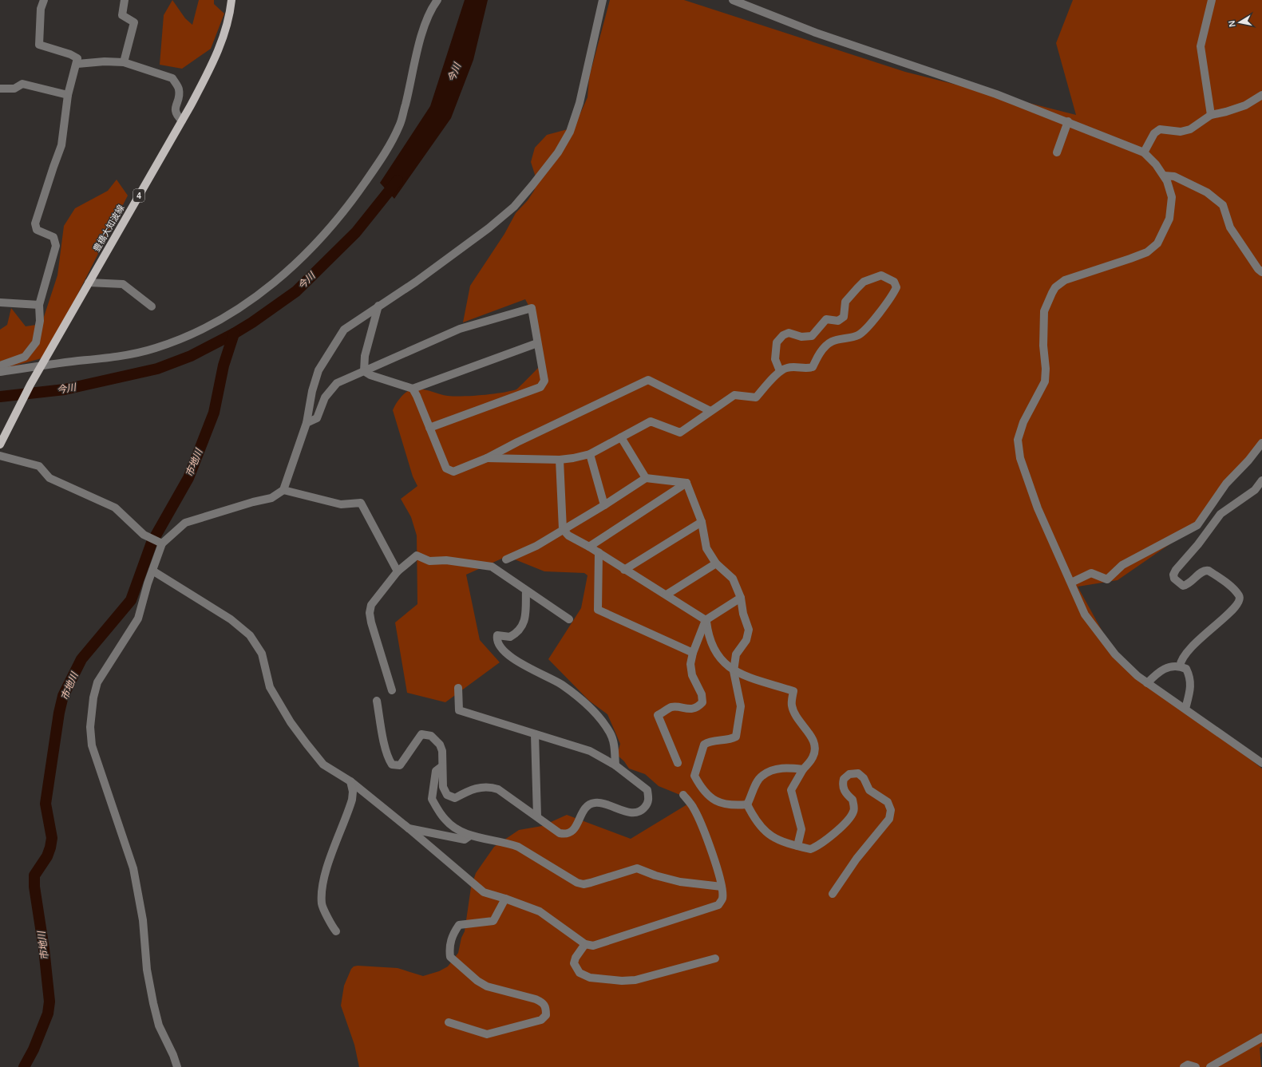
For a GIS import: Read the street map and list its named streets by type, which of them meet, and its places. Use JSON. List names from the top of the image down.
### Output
{
  "streets": {
    "main road": ["4", "豊橋大知波線"]
  },
  "water": ["今川", "市地川"],
  "north": "left"
}
